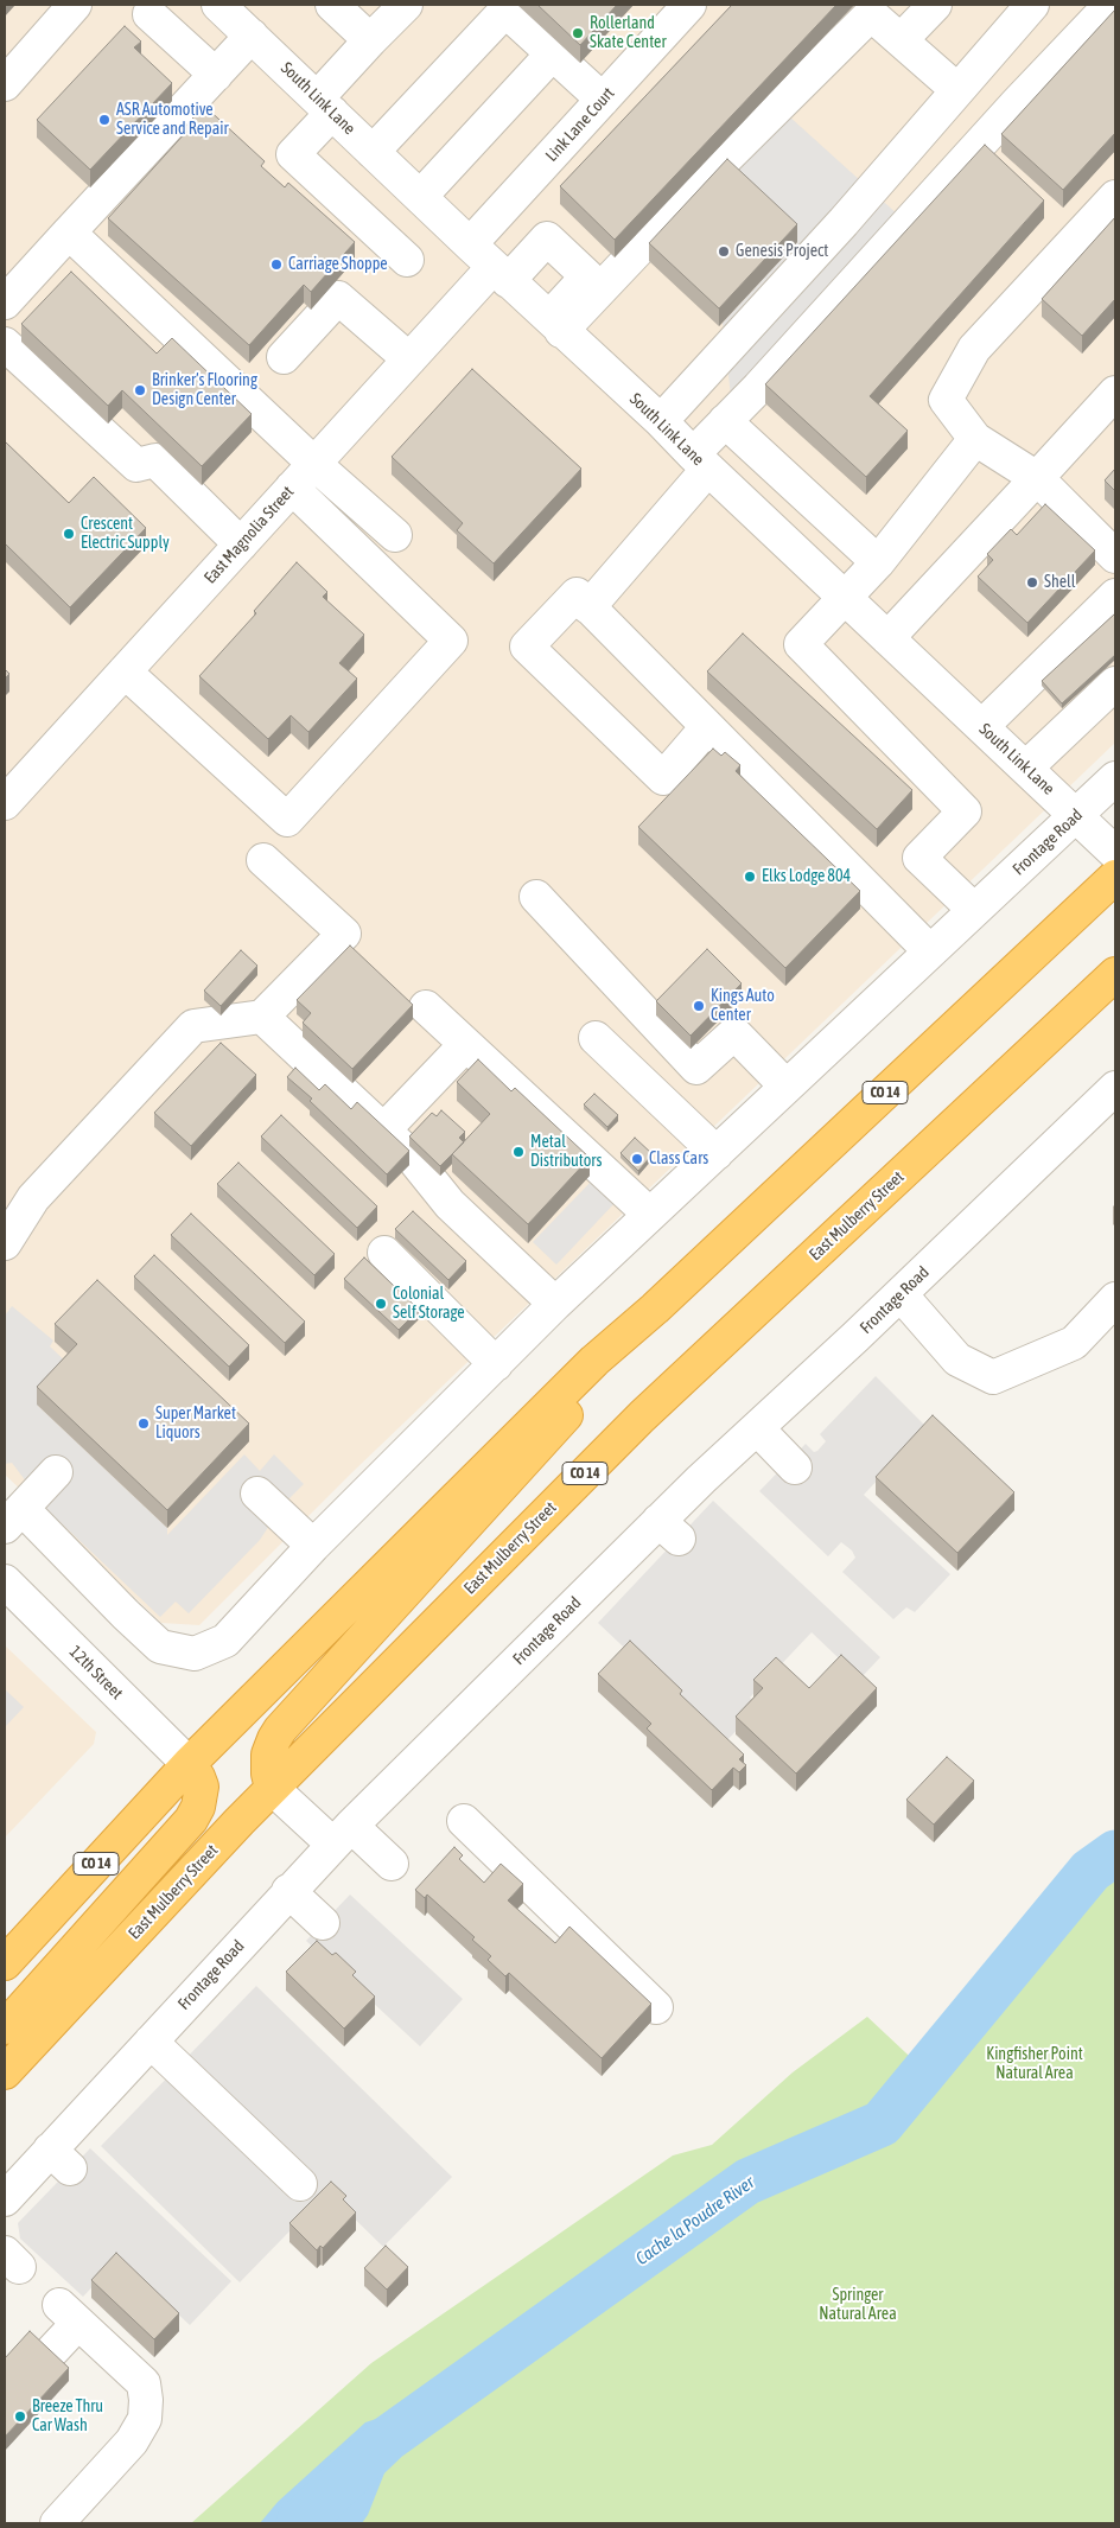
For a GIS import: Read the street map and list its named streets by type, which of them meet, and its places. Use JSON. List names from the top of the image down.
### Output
{
  "streets": {
    "highway": ["CO 14", "East Mulberry Street"],
    "street": [
      "South Link Lane",
      "Link Lane Court",
      "East Magnolia Street",
      "Frontage Road",
      "12th Street"
    ]
  },
  "crossings": [
    ["South Link Lane", "Link Lane Court"],
    ["South Link Lane", "East Magnolia Street"],
    ["South Link Lane", "Frontage Road"],
    ["CO 14", "12th Street"]
  ],
  "water": ["Cache la Poudre River"],
  "parks": ["Kingfisher Point Natural Area", "Springer Natural Area"],
  "places": [
    "Rollerland Skate Center",
    "ASR Automotive Service and Repair",
    "Genesis Project",
    "Carriage Shoppe",
    "Brinker’s Flooring Design Center",
    "Crescent Electric Supply",
    "Shell",
    "Elks Lodge 804",
    "Kings Auto Center",
    "Metal Distributors",
    "Class Cars",
    "Colonial Self Storage",
    "Super Market Liquors",
    "Breeze Thru Car Wash"
  ]
}
